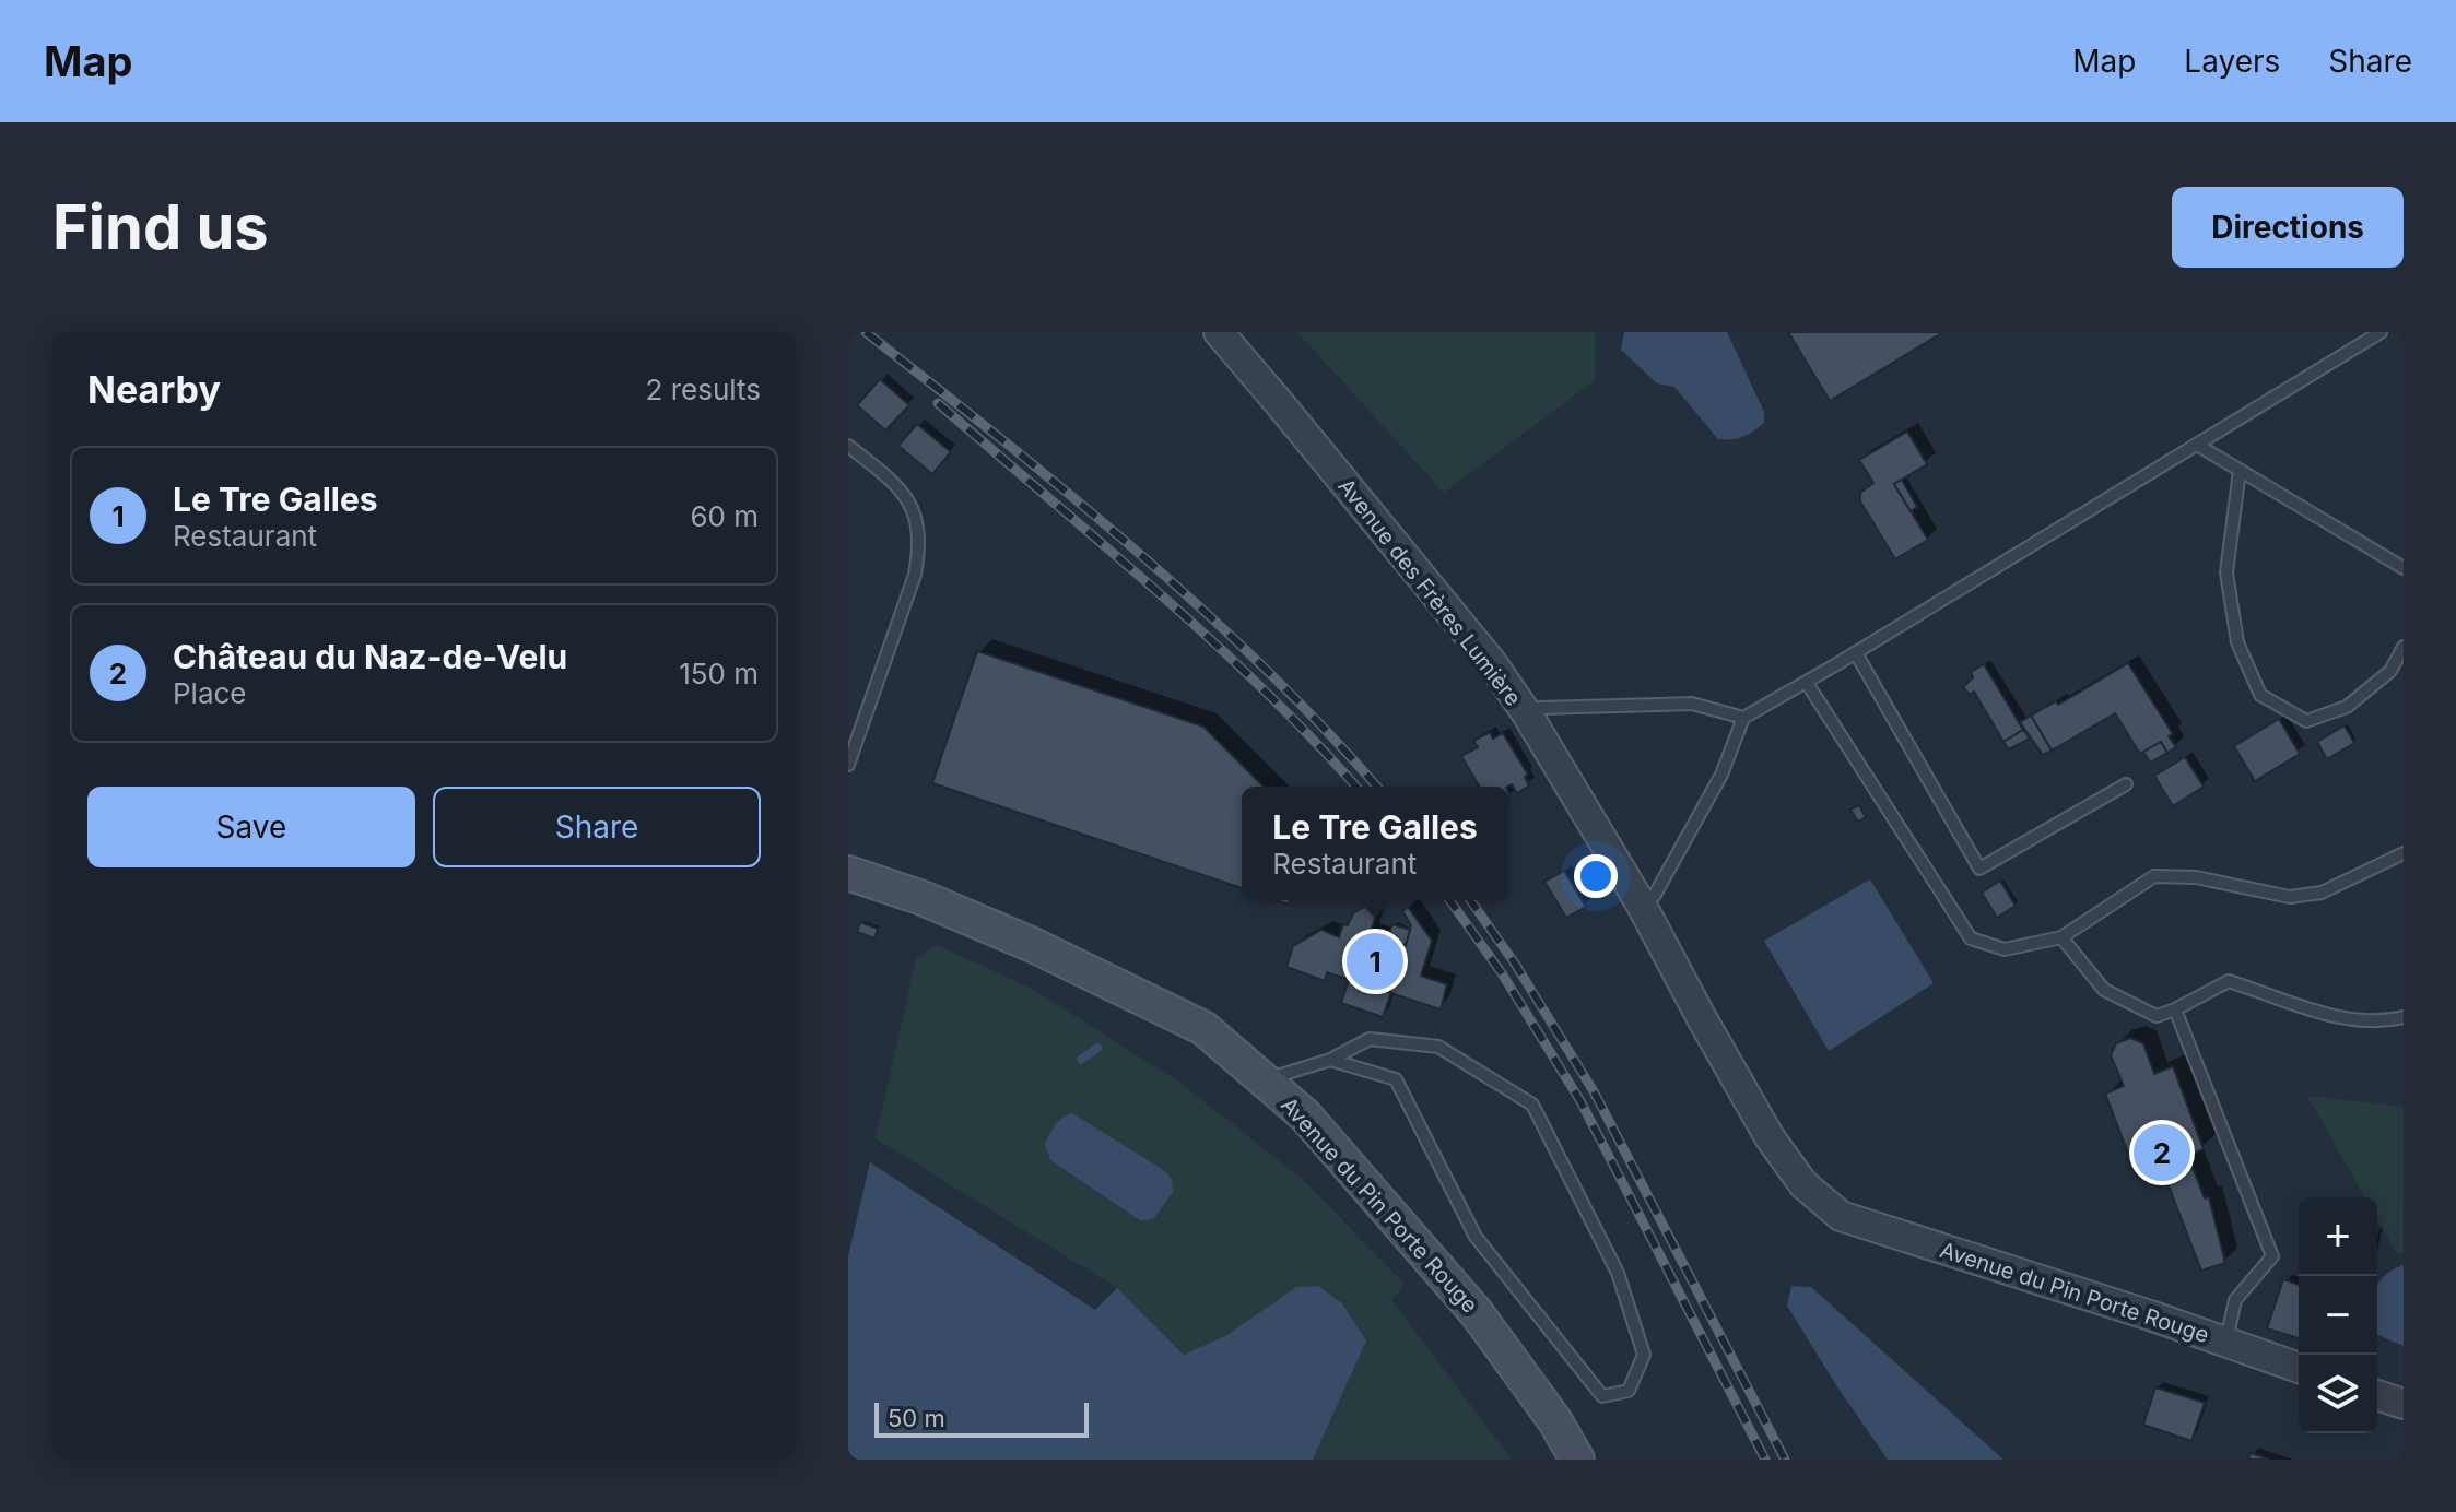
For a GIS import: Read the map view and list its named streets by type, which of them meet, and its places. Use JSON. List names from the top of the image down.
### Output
{
  "streets": {
    "main road": ["Avenue du Pin Porte Rouge"],
    "street": ["Avenue des Frères Lumière"]
  },
  "crossings": [
    ["Avenue des Frères Lumière", "Avenue du Pin Porte Rouge"]
  ],
  "scale_bar": "50 m",
  "page": {
    "header": "Map",
    "nav": ["Map", "Layers", "Share"],
    "buttons": [
      "Directions",
      ["Save", "Share"]
    ],
    "title": "Find us",
    "heading": ["Nearby", "2 results"],
    "list": [
      {
        "mark": "1",
        "name": "Le Tre Galles",
        "note": "Restaurant",
        "value": "60 m"
      },
      {
        "mark": "2",
        "name": "Château du Naz-de-Velu",
        "note": "Place",
        "value": "150 m"
      }
    ],
    "popup": ["Le Tre Galles", "Restaurant"],
    "pins": ["1", "2"],
    "map_buttons": ["+", "−"],
    "scale": "50 m"
  }
}
